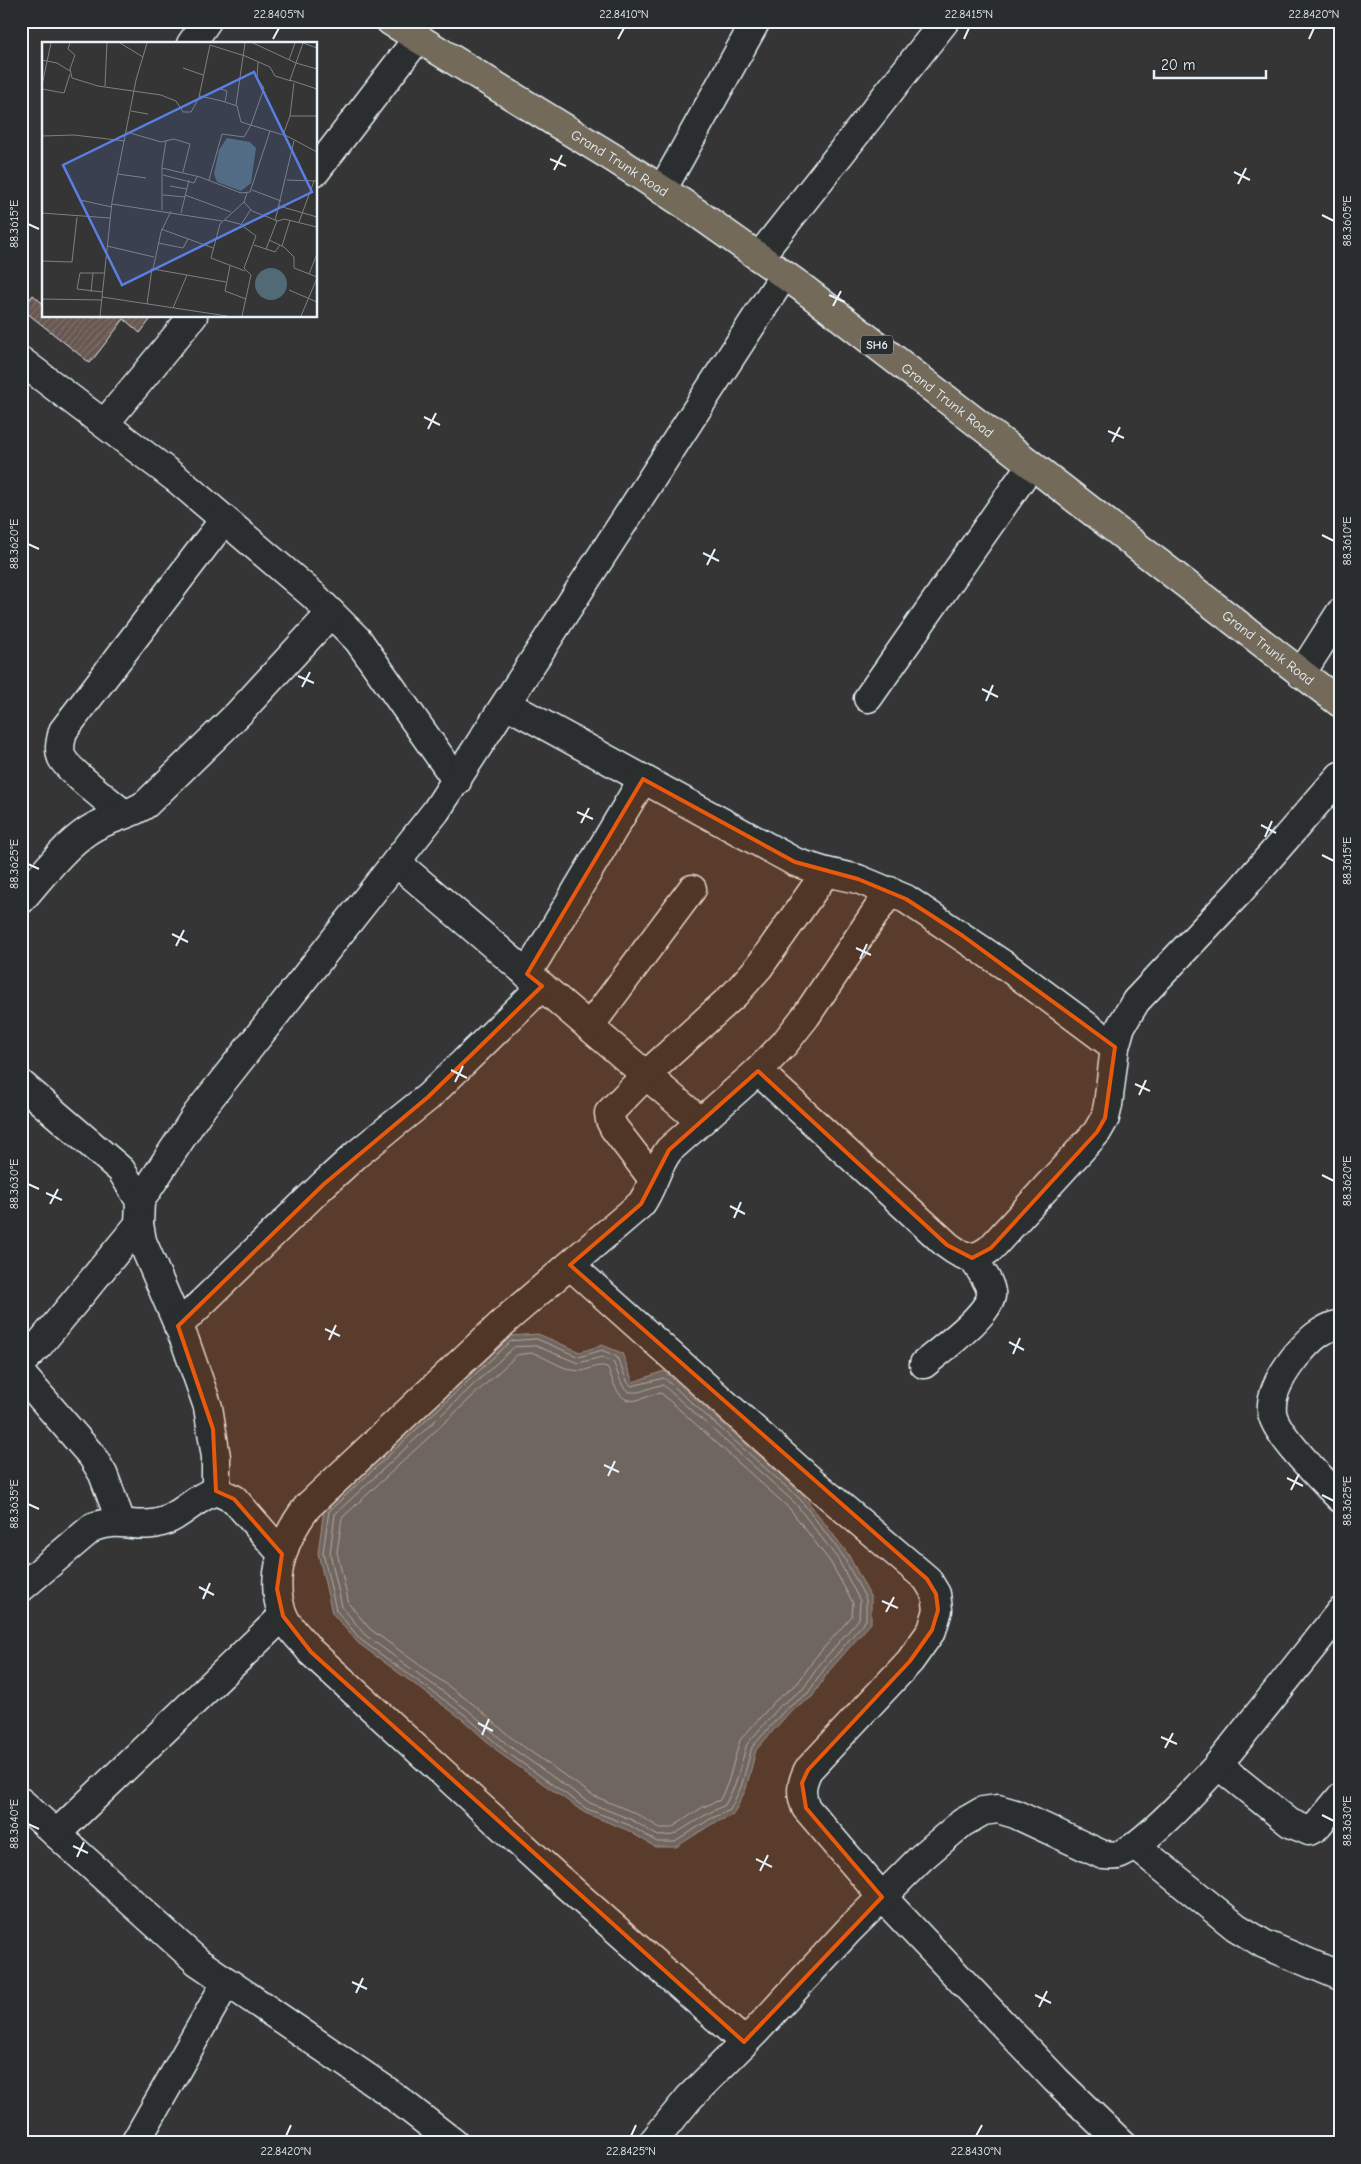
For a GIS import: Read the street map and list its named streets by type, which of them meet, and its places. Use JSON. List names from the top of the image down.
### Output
{
  "streets": {
    "main road": ["Grand Trunk Road", "SH6"]
  },
  "scale_bar": "20 m",
  "coordinates": [
    "22.8405°N",
    "22.8410°N",
    "22.8415°N",
    "22.8420°N",
    "88.3605°E",
    "88.3615°E",
    "88.3610°E",
    "88.3620°E",
    "88.3625°E",
    "88.3630°E",
    "88.3635°E",
    "88.3640°E",
    "22.8425°N",
    "22.8430°N"
  ]
}
